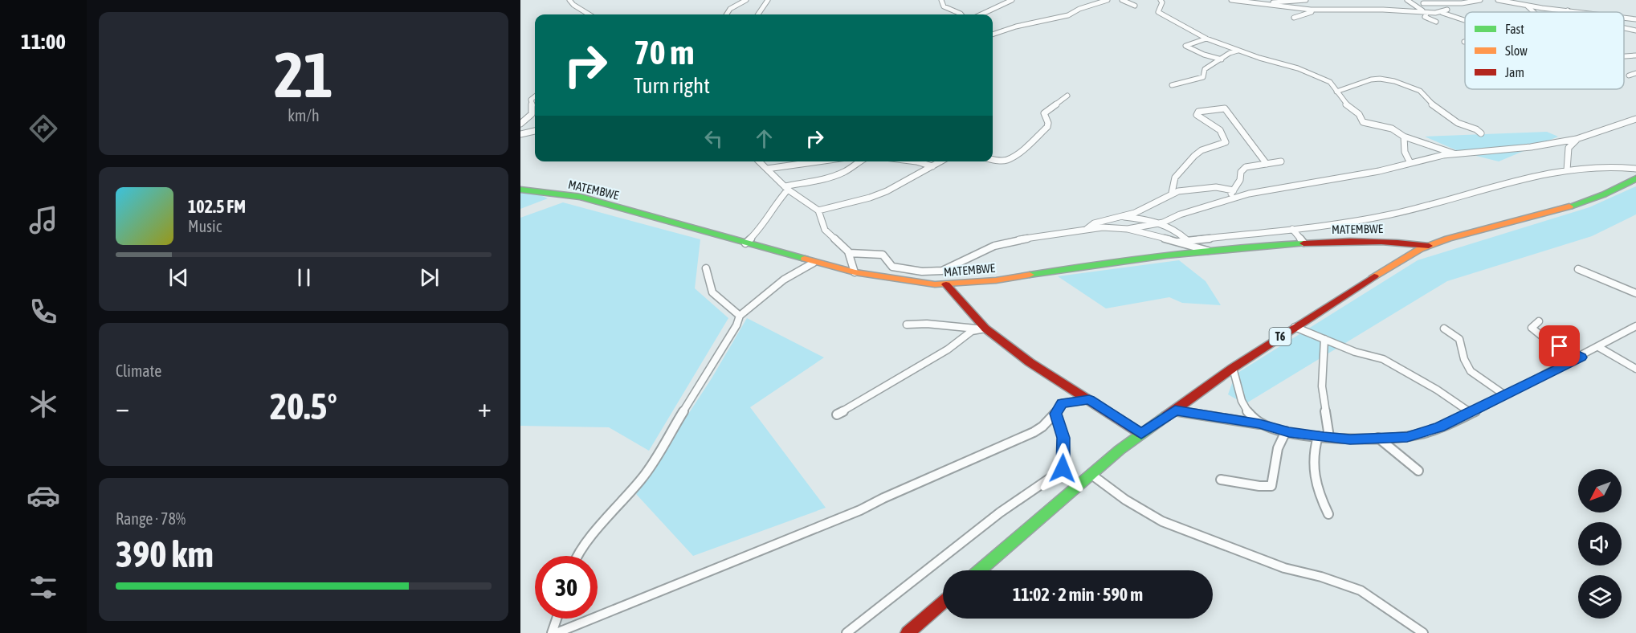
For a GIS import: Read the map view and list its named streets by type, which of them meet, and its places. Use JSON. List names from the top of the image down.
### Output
{
  "streets": {
    "main road": ["MATEMBWE", "T6"]
  },
  "crossings": [
    ["MATEMBWE", "T6"]
  ],
  "legend": ["Fast", "Slow", "Jam"],
  "north": "bottom left",
  "page": {
    "tabs": "11:00",
    "tile": [
      ["21", "km/h"],
      "Climate",
      ["Range · 78%", "390 km"]
    ],
    "turn": ["70 m", "Turn right"],
    "song": ["102.5 FM", "Music"],
    "heat": ["−", "20.5°", "+"],
    "limit": "30",
    "trip": "11:02 · 2 min · 590 m"
  }
}
